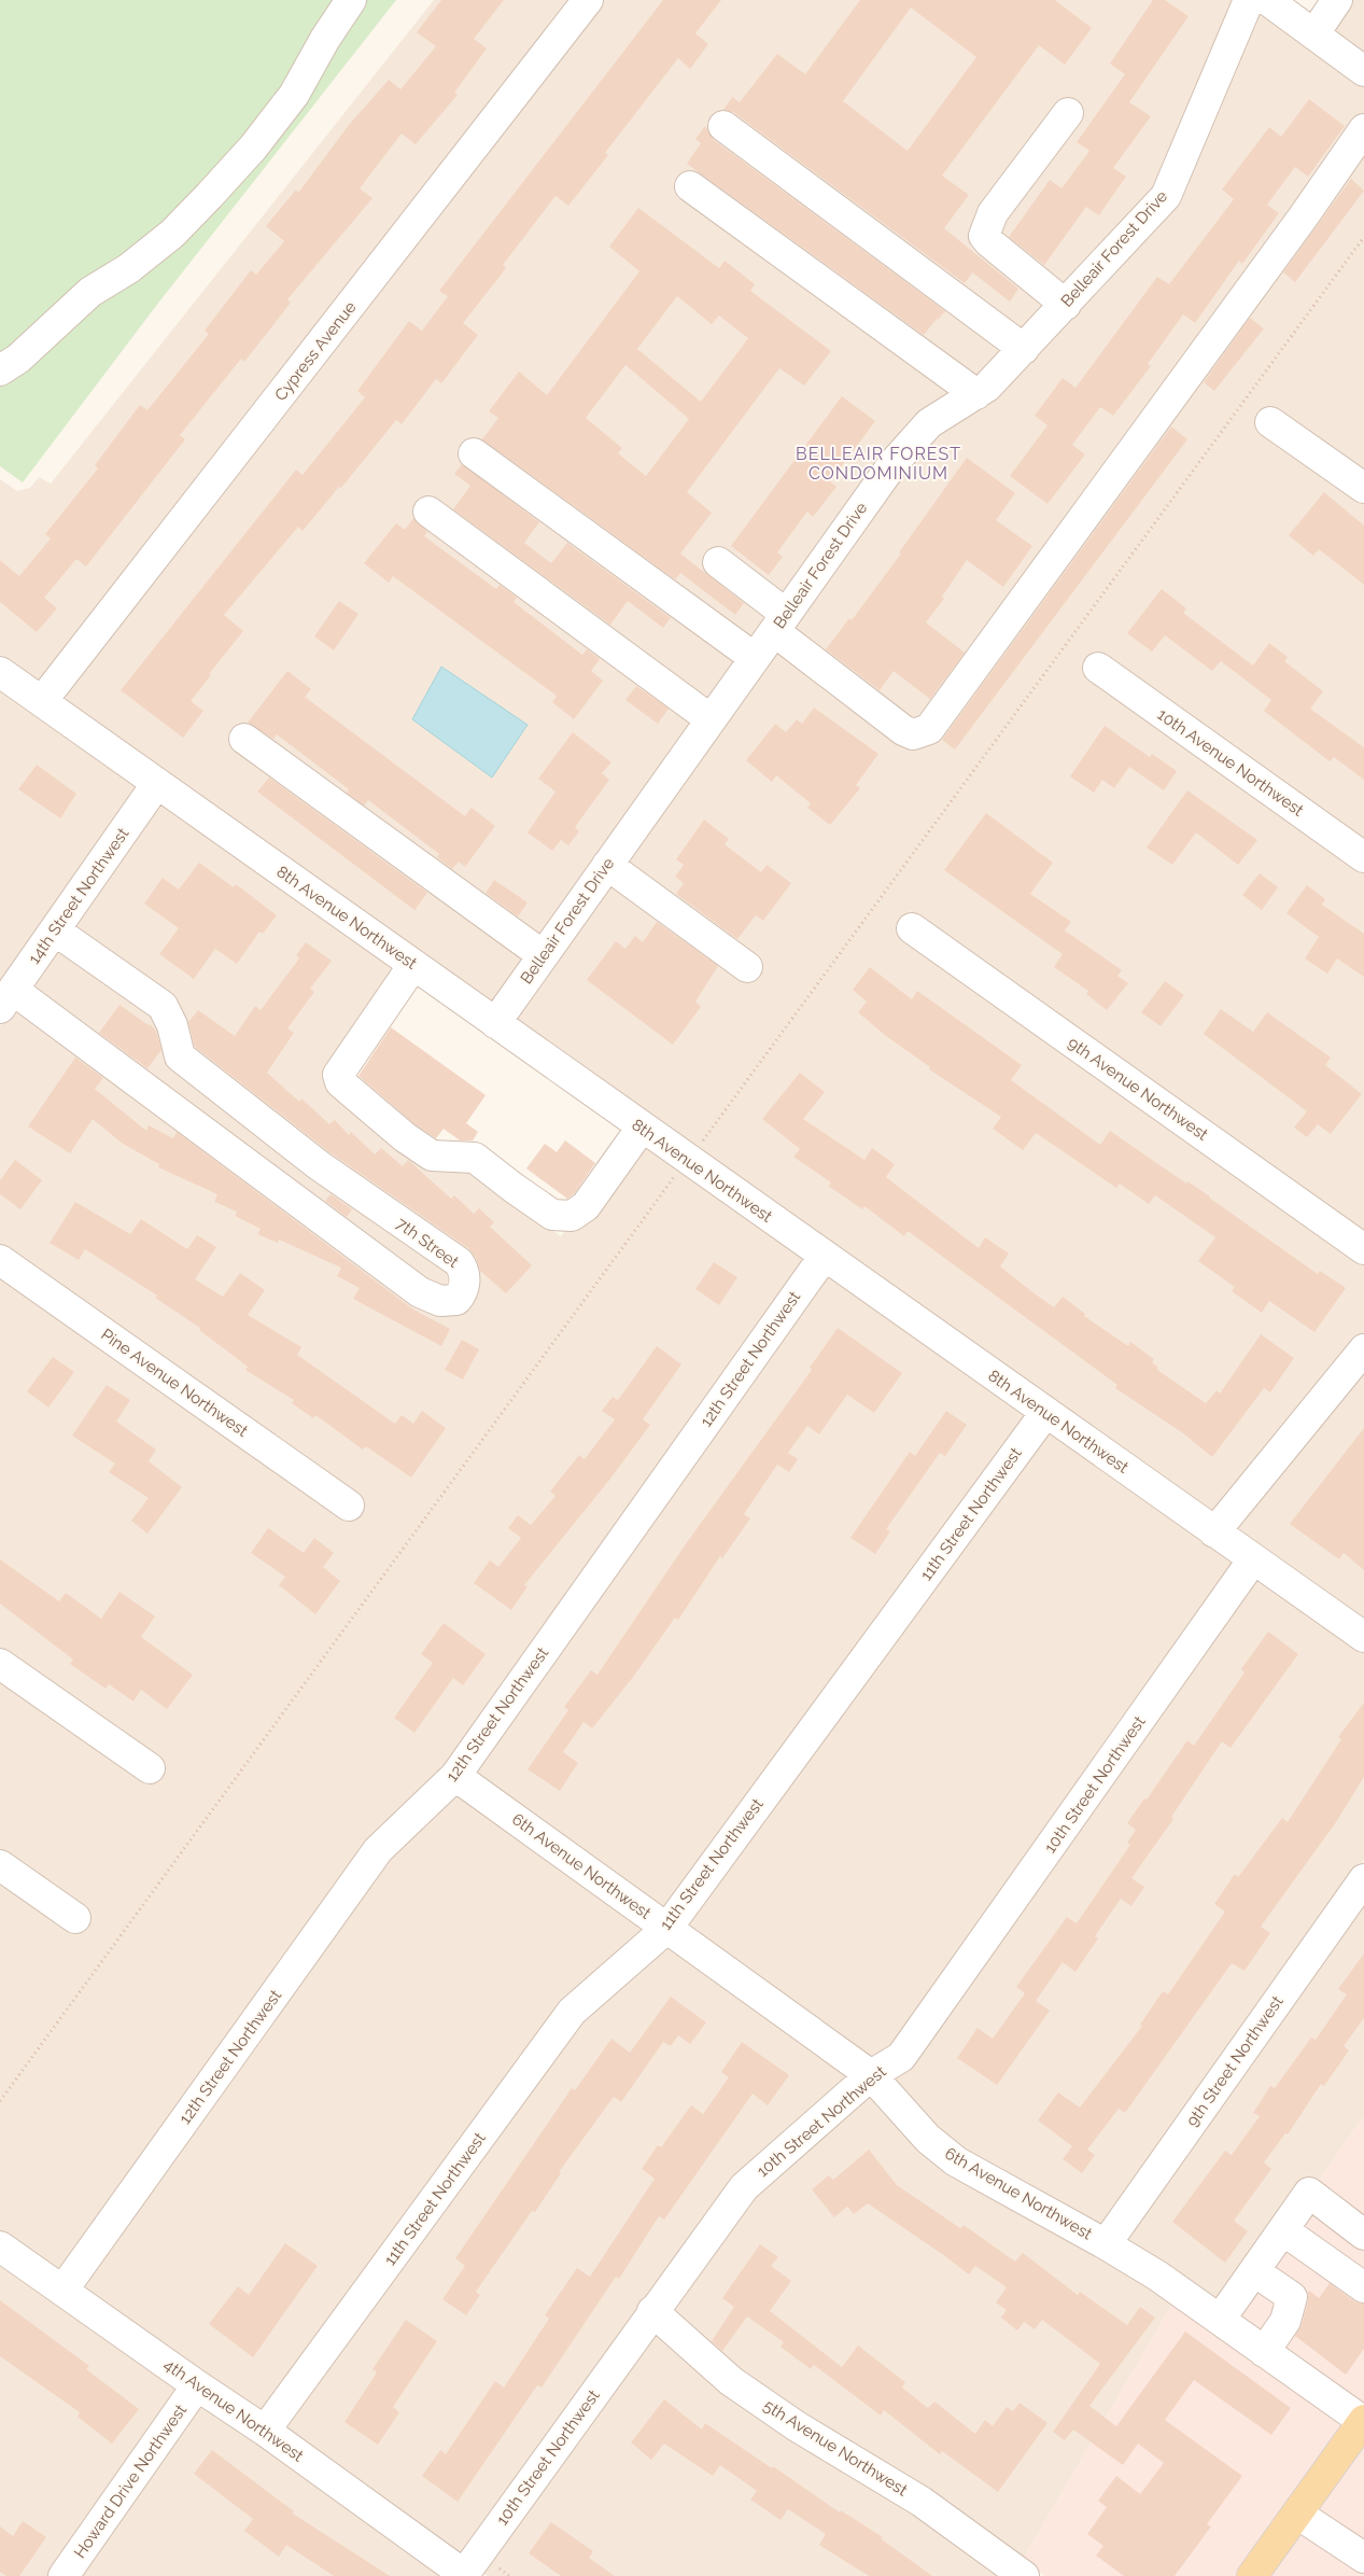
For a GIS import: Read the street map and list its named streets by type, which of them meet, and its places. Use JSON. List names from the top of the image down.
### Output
{
  "streets": {
    "street": [
      "Belleair Forest Drive",
      "Cypress Avenue",
      "10th Avenue Northwest",
      "14th Street Northwest",
      "8th Avenue Northwest",
      "9th Avenue Northwest",
      "7th Street",
      "12th Street Northwest",
      "Pine Avenue Northwest",
      "11th Street Northwest",
      "10th Street Northwest",
      "6th Avenue Northwest",
      "9th Street Northwest",
      "4th Avenue Northwest",
      "5th Avenue Northwest",
      "Howard Drive Northwest"
    ]
  },
  "crossings": [
    ["Belleair Forest Drive", "8th Avenue Northwest"],
    ["Cypress Avenue", "8th Avenue Northwest"],
    ["14th Street Northwest", "8th Avenue Northwest"],
    ["14th Street Northwest", "7th Street"],
    ["8th Avenue Northwest", "12th Street Northwest"],
    ["8th Avenue Northwest", "11th Street Northwest"],
    ["8th Avenue Northwest", "10th Street Northwest"],
    ["12th Street Northwest", "6th Avenue Northwest"],
    ["12th Street Northwest", "4th Avenue Northwest"],
    ["11th Street Northwest", "6th Avenue Northwest"],
    ["11th Street Northwest", "4th Avenue Northwest"],
    ["10th Street Northwest", "6th Avenue Northwest"],
    ["10th Street Northwest", "4th Avenue Northwest"],
    ["10th Street Northwest", "5th Avenue Northwest"],
    ["6th Avenue Northwest", "9th Street Northwest"],
    ["4th Avenue Northwest", "Howard Drive Northwest"]
  ],
  "districts": ["BELLEAIR FOREST CONDOMINIUM"]
}
